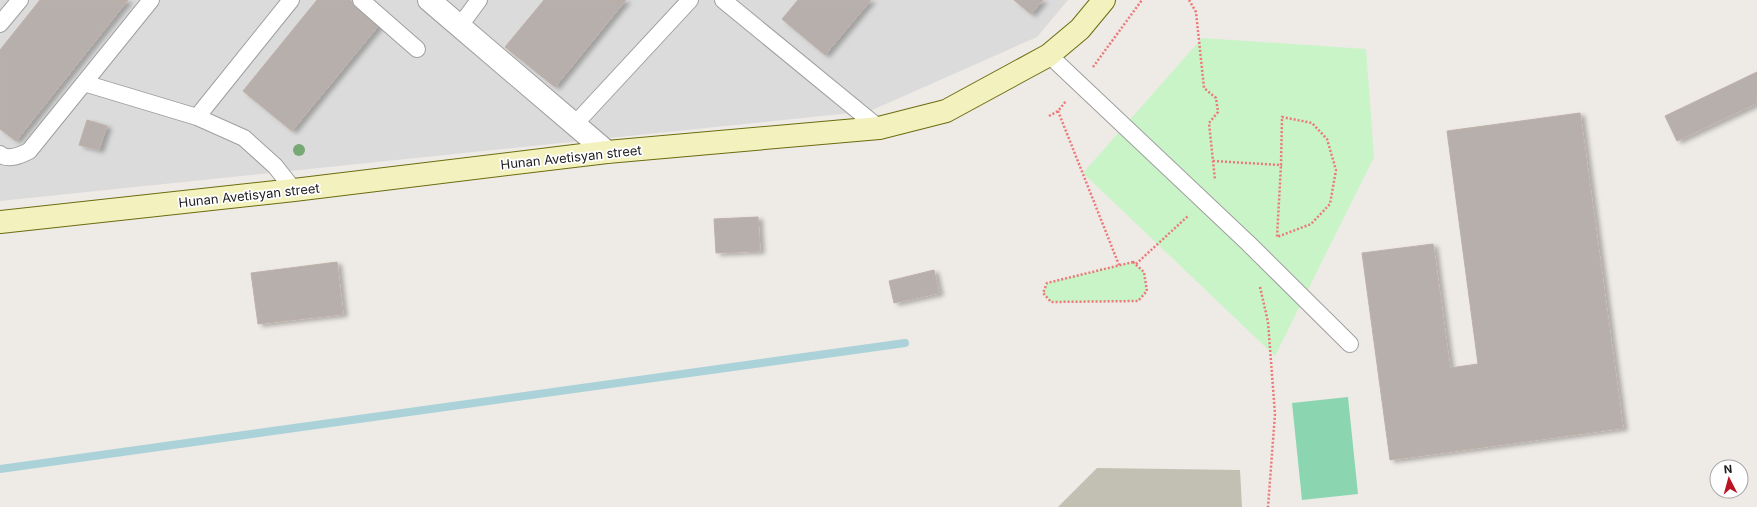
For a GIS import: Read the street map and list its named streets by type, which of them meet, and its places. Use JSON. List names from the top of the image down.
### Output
{
  "streets": {
    "main road": ["Hunan Avetisyan street"]
  },
  "north": "top"
}
